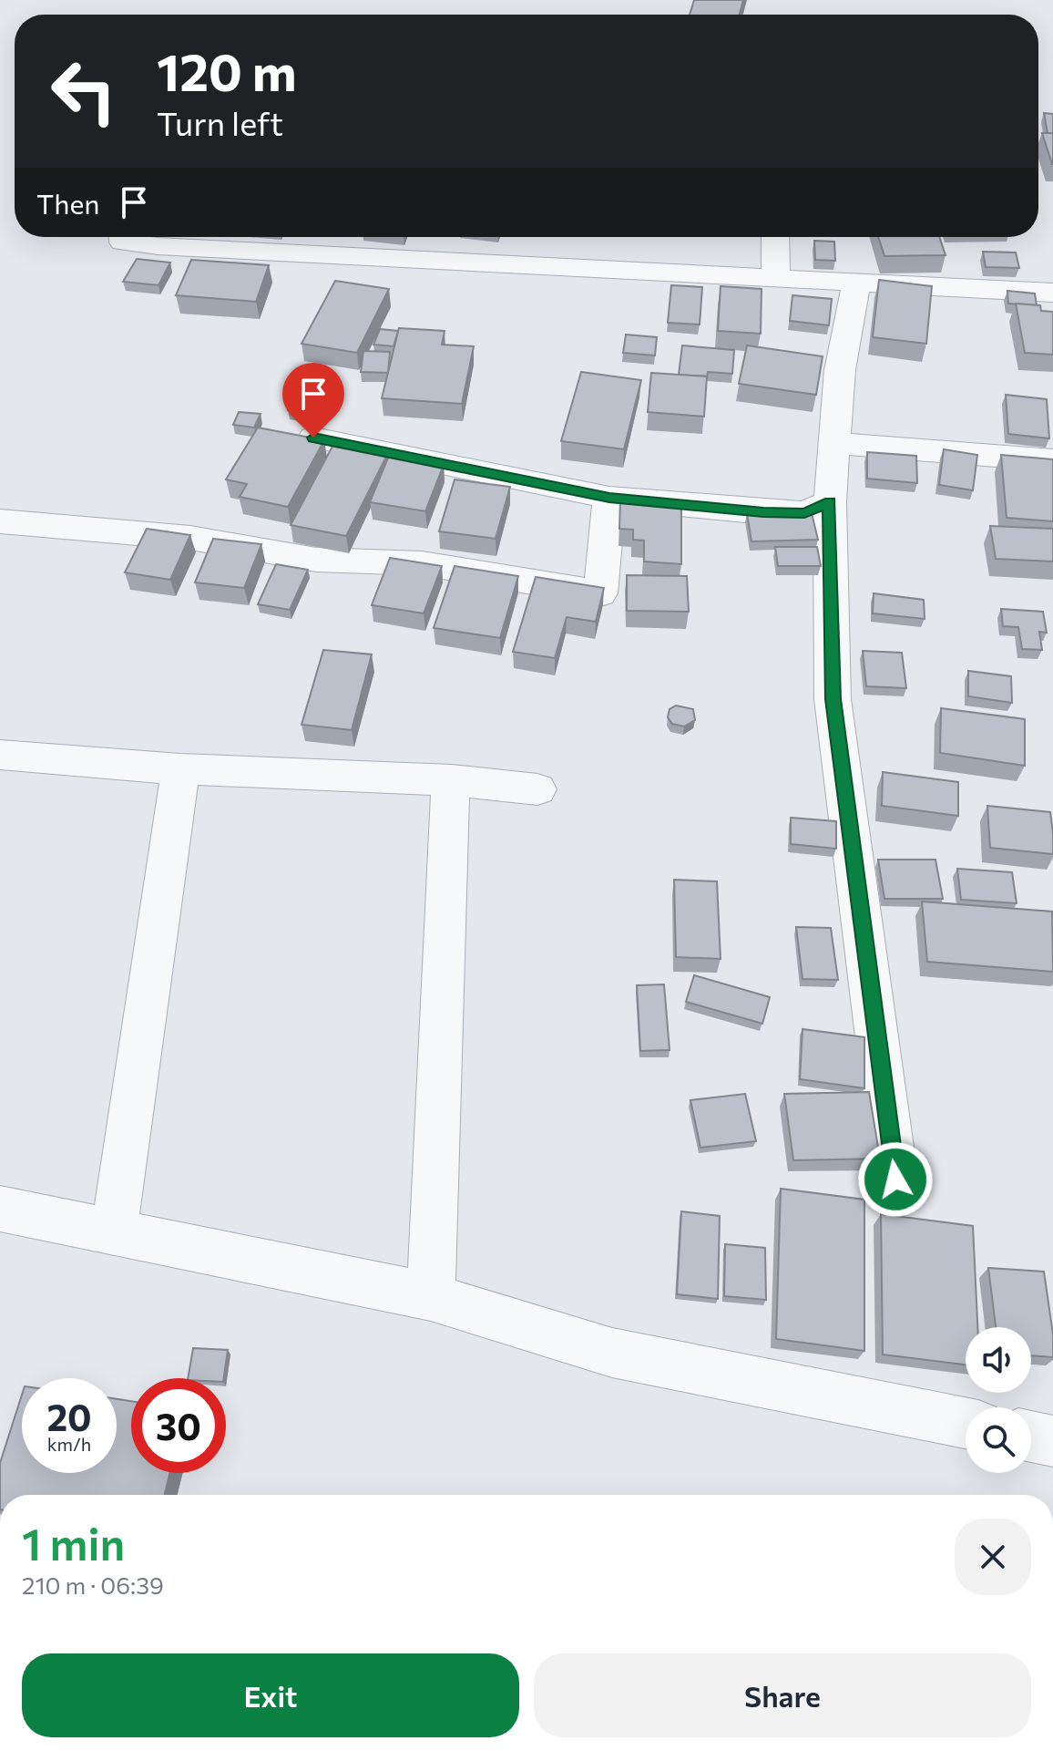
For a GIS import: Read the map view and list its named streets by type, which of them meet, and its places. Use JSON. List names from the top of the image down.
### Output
{
  "page": {
    "turn": ["120 m", "Turn left"],
    "then": "Then",
    "speed": "20 km/h",
    "limit": "30",
    "heading": ["1 min", "210 m · 06:39"],
    "buttons": ["Exit", "Share"]
  }
}
